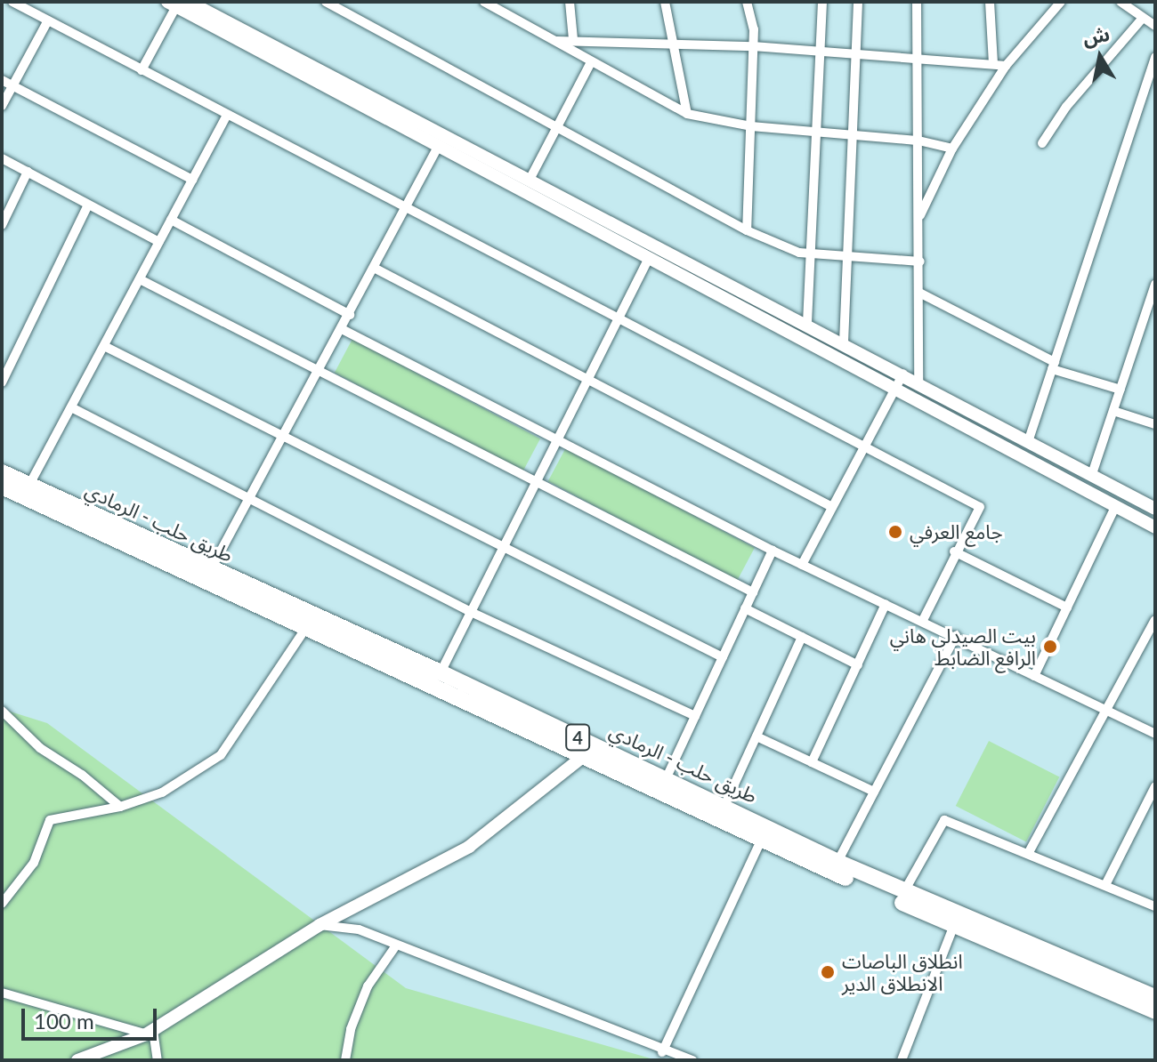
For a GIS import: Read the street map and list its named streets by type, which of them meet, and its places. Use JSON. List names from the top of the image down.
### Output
{
  "streets": {
    "highway": ["طريق حلب - الرمادي", "4"]
  },
  "places": ["جامع العرفي", "بيت الصيدلي هاني الرافع الضابط", "انطلاق الباصات الانطلاق الدير"],
  "scale_bar": "100 m",
  "north": "top"
}
